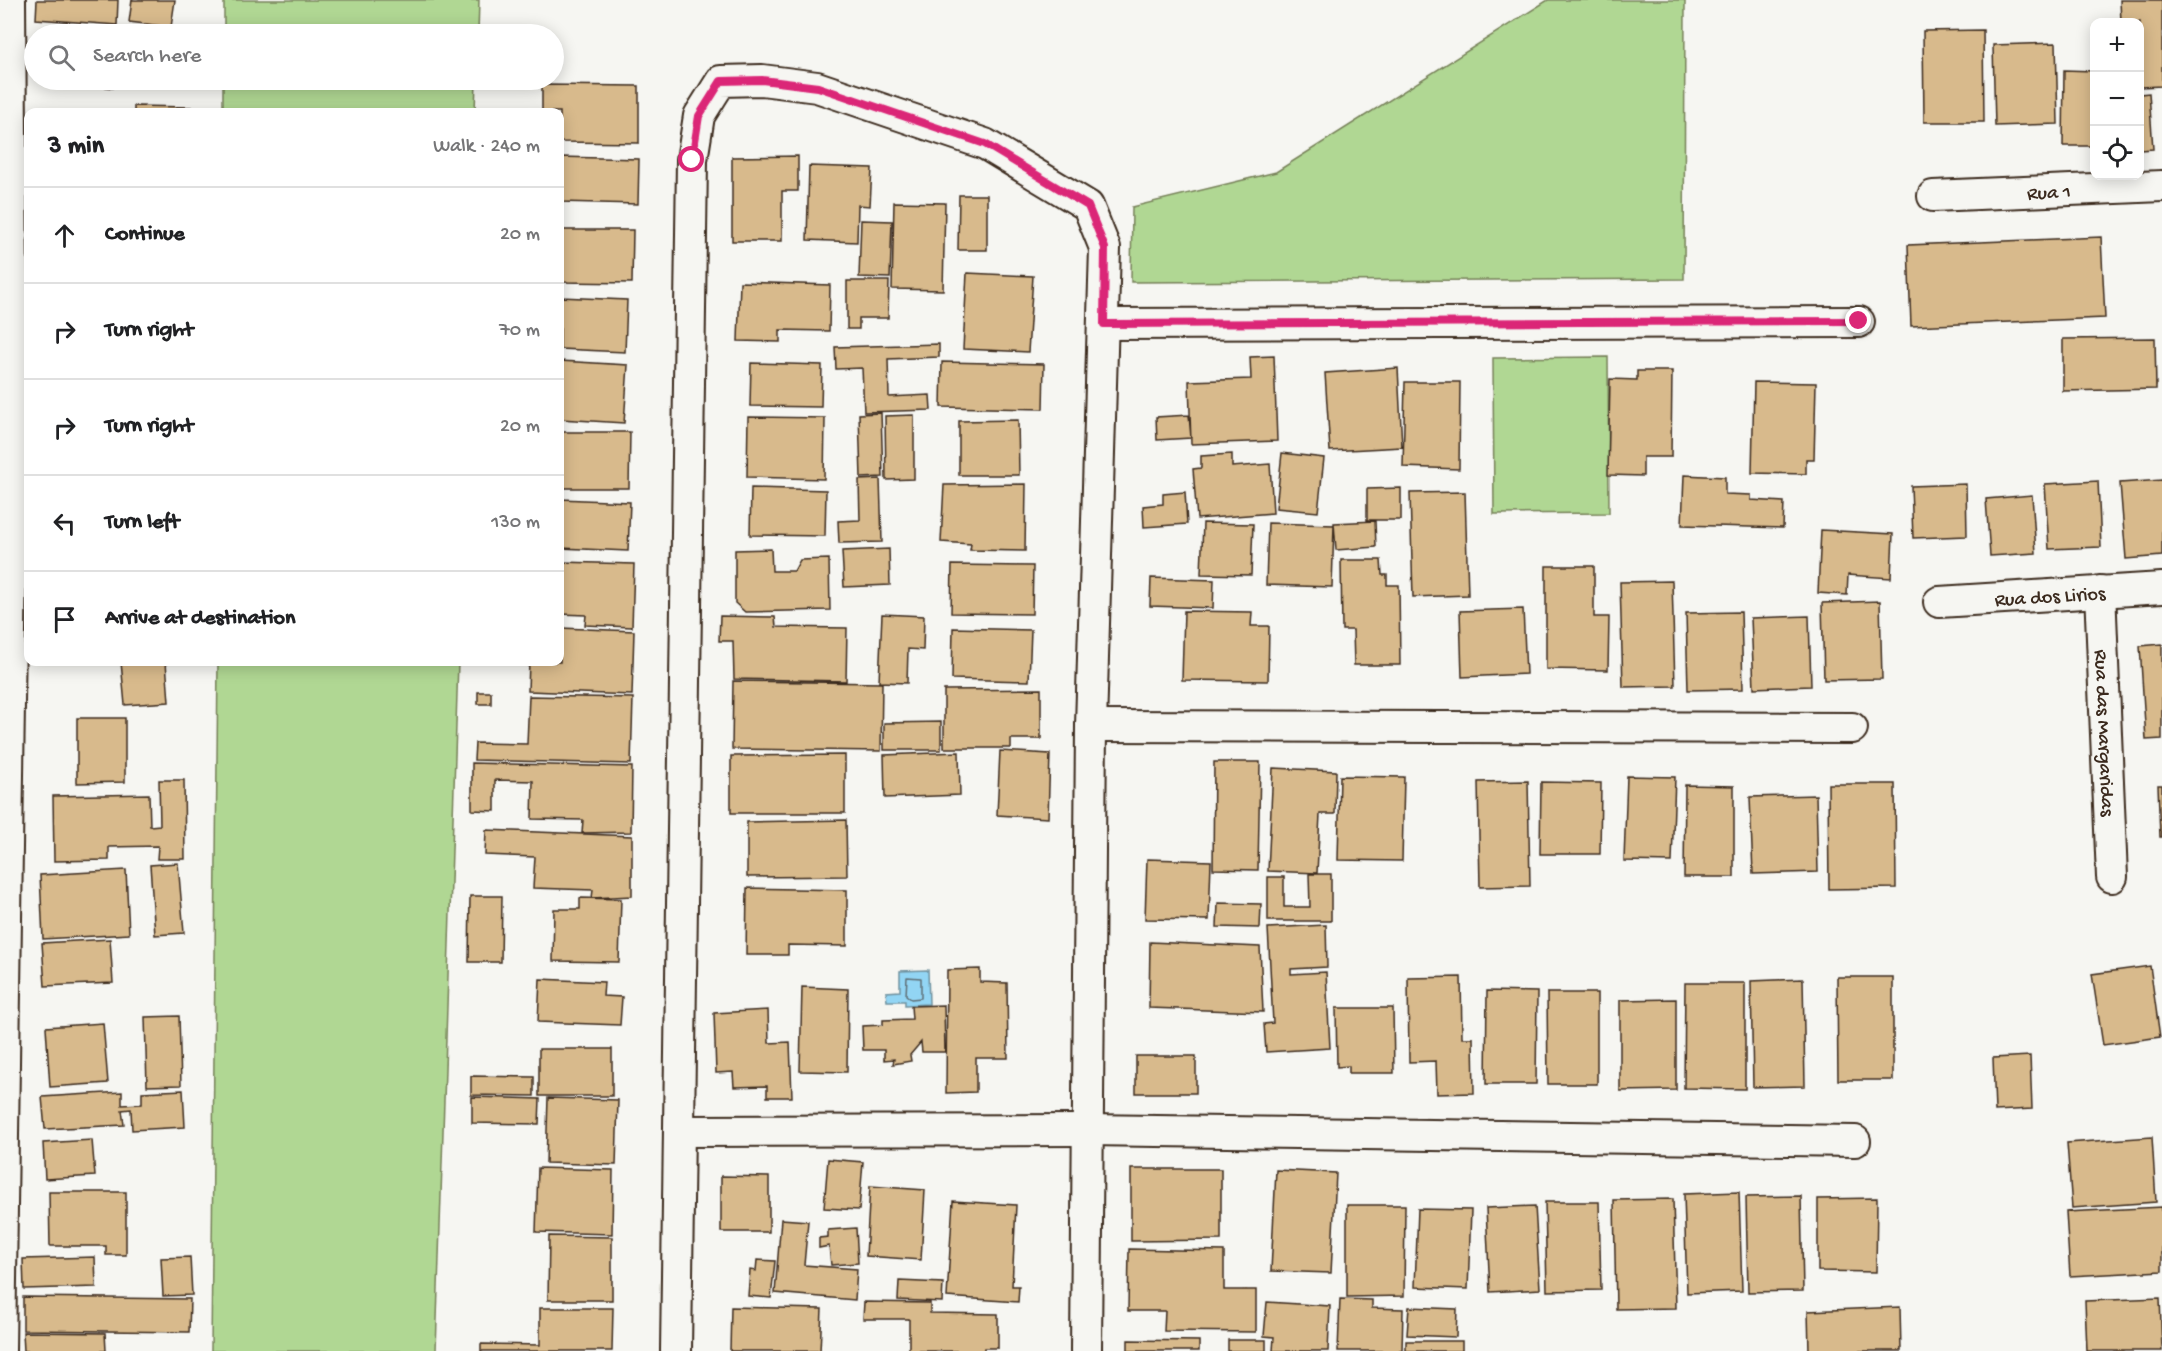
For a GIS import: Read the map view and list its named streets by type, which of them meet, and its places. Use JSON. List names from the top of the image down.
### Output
{
  "streets": {
    "street": ["Rua 1", "Rua dos Lirios", "Rua das Margaridas"]
  },
  "crossings": [
    ["Rua dos Lirios", "Rua das Margaridas"]
  ],
  "page": {
    "map_buttons": ["+", "−"],
    "search": "Search here",
    "heading": ["3 min", "Walk · 240 m"],
    "list": [
      ["Continue", "20 m"],
      ["Turn right", "70 m"],
      ["Turn right", "20 m"],
      ["Turn left", "130 m"],
      "Arrive at destination"
    ]
  }
}
